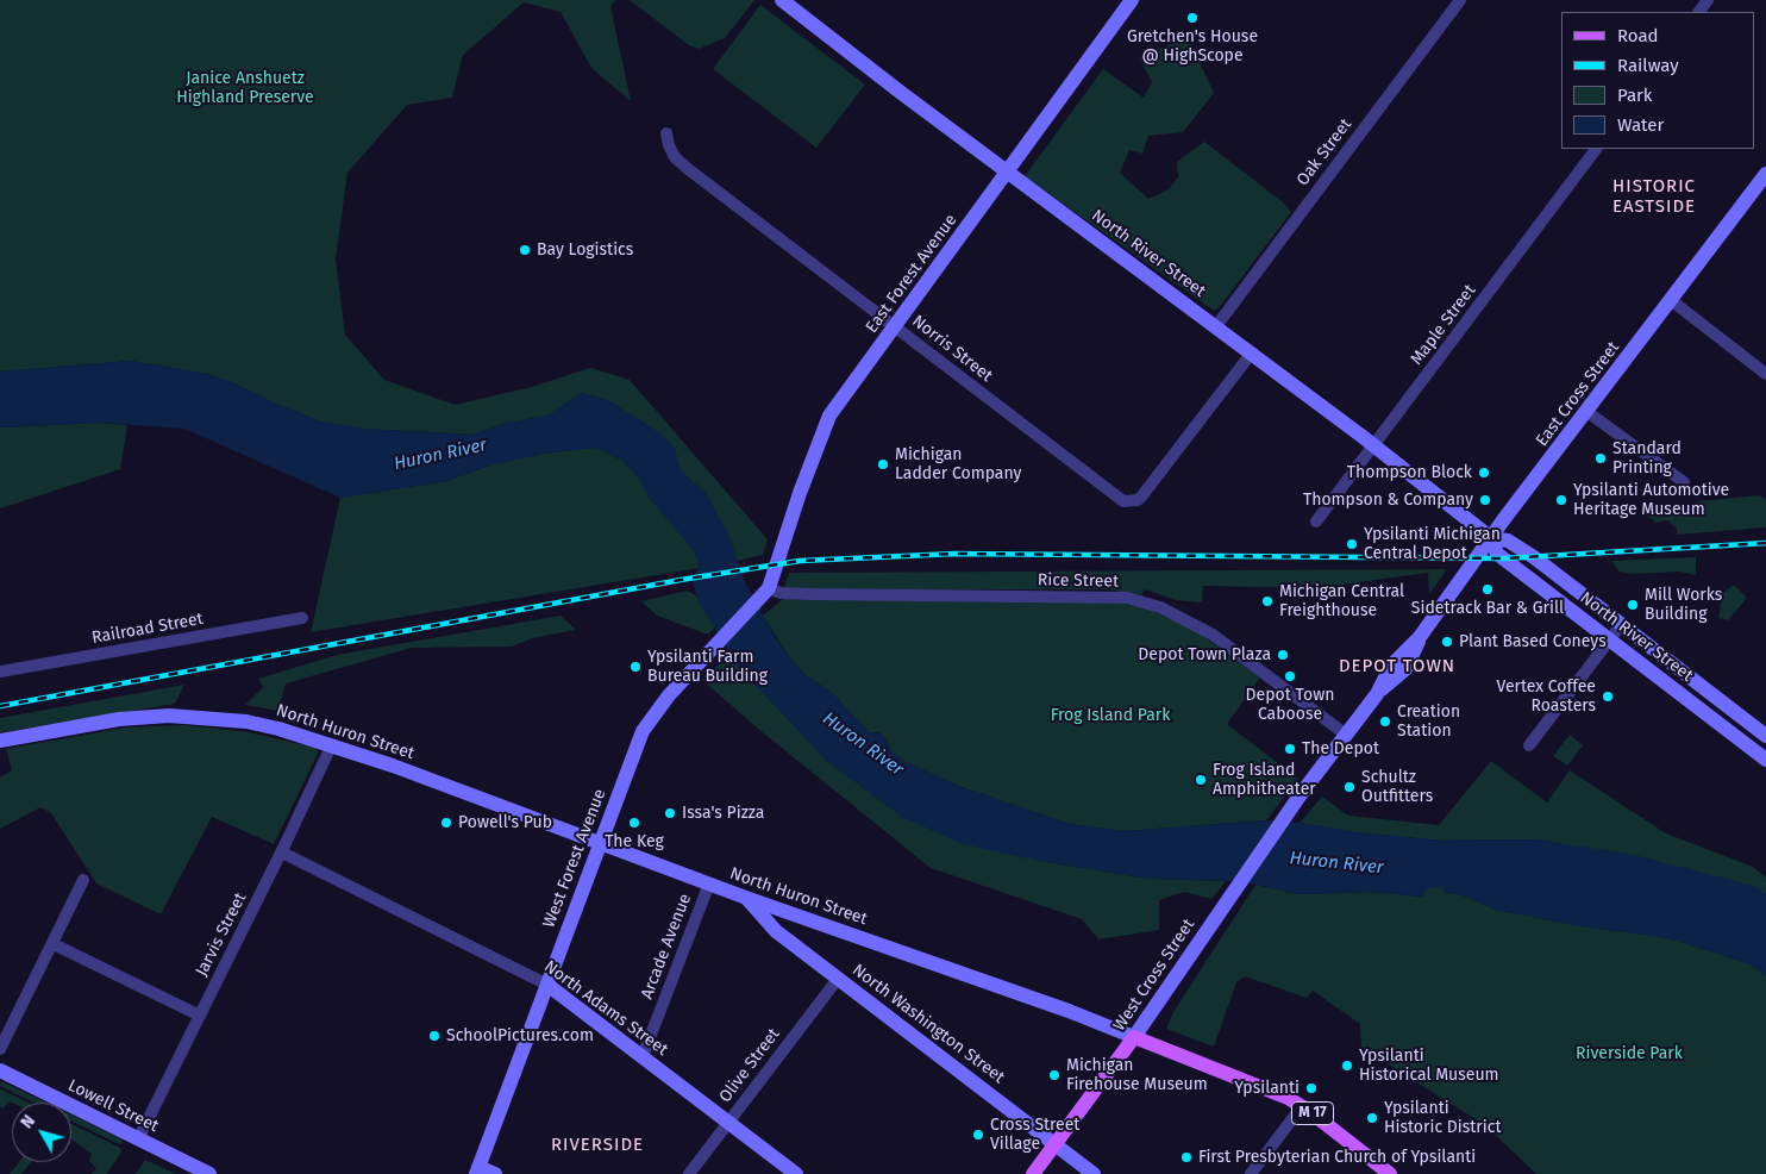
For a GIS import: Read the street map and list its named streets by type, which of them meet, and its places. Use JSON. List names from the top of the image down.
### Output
{
  "streets": {
    "main road": ["North Huron Street", "West Cross Street", "M 17"],
    "street": [
      "Oak Street",
      "North River Street",
      "East Forest Avenue",
      "Maple Street",
      "Norris Street",
      "East Cross Street",
      "Rice Street",
      "Railroad Street",
      "West Forest Avenue",
      "Jarvis Street",
      "Arcade Avenue",
      "North Adams Street",
      "North Washington Street",
      "Olive Street",
      "Lowell Street"
    ]
  },
  "crossings": [
    ["Oak Street", "North River Street"],
    ["North River Street", "East Forest Avenue"],
    ["North River Street", "Maple Street"],
    ["North River Street", "Norris Street"],
    ["North River Street", "East Cross Street"],
    ["East Forest Avenue", "Norris Street"],
    ["East Forest Avenue", "Rice Street"],
    ["East Forest Avenue", "West Forest Avenue"],
    ["East Cross Street", "Rice Street"],
    ["East Cross Street", "West Cross Street"],
    ["Rice Street", "West Forest Avenue"],
    ["North Huron Street", "West Forest Avenue"],
    ["North Huron Street", "Jarvis Street"],
    ["North Huron Street", "Arcade Avenue"],
    ["North Huron Street", "West Cross Street"],
    ["North Huron Street", "North Washington Street"],
    ["West Forest Avenue", "North Adams Street"],
    ["Jarvis Street", "North Adams Street"],
    ["Jarvis Street", "Lowell Street"],
    ["Arcade Avenue", "North Adams Street"],
    ["West Cross Street", "North Washington Street"],
    ["North Adams Street", "Olive Street"],
    ["North Washington Street", "Olive Street"]
  ],
  "districts": ["HISTORIC EASTSIDE", "DEPOT TOWN", "RIVERSIDE"],
  "water": ["Huron River"],
  "parks": ["Janice Anshuetz Highland Preserve", "Frog Island Park", "Riverside Park"],
  "places": [
    "Gretchen's House @ HighScope",
    "Bay Logistics",
    "Standard Printing",
    "Michigan Ladder Company",
    "Thompson Block",
    "Thompson & Company",
    "Ypsilanti Automotive Heritage Museum",
    "Ypsilanti Michigan Central Depot",
    "Sidetrack Bar & Grill",
    "Michigan Central Freighthouse",
    "Mill Works Building",
    "Plant Based Coneys",
    "Depot Town Plaza",
    "Ypsilanti Farm Bureau Building",
    "Depot Town Caboose",
    "Vertex Coffee Roasters",
    "Creation Station",
    "The Depot",
    "Frog Island Amphitheater",
    "Schultz Outfitters",
    "Issa's Pizza",
    "Powell's Pub",
    "The Keg",
    "SchoolPictures.com",
    "Ypsilanti Historical Museum",
    "Michigan Firehouse Museum",
    "Ypsilanti",
    "Ypsilanti Historic District",
    "Cross Street Village",
    "First Presbyterian Church of Ypsilanti"
  ],
  "legend": [
    "Road",
    "Railway",
    "Park",
    "Water"
  ],
  "north": "top left"
}
